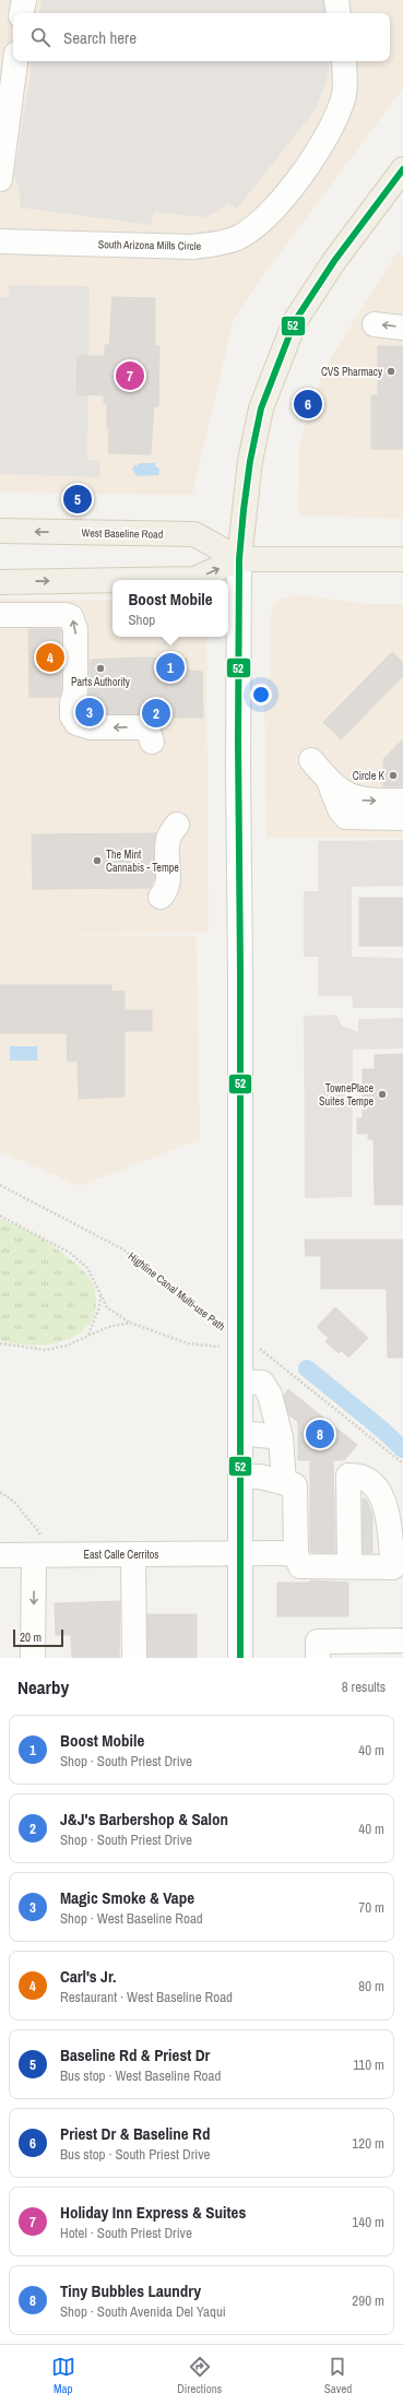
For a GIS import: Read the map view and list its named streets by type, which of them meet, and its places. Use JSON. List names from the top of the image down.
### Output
{
  "streets": {
    "main road": ["West Baseline Road"],
    "street": ["South Arizona Mills Circle", "East Calle Cerritos"],
    "path": ["Highline Canal Multi-use Path"]
  },
  "places": [
    "CVS Pharmacy",
    "Parts Authority",
    "Circle K",
    "The Mint Cannabis - Tempe",
    "TownePlace Suites Tempe"
  ],
  "lines": ["transit line 52"],
  "scale_bar": "20 m",
  "page": {
    "search": "Search here",
    "pins": [
      "7",
      "6",
      "5",
      "4",
      "1",
      "3",
      "2",
      "8"
    ],
    "popup": ["Boost Mobile", "Shop"],
    "scale": "20 m",
    "heading": ["Nearby", "8 results"],
    "list": [
      {
        "mark": "1",
        "name": "Boost Mobile",
        "note": "Shop · South Priest Drive",
        "value": "40 m"
      },
      {
        "mark": "2",
        "name": "J&J's Barbershop & Salon",
        "note": "Shop · South Priest Drive",
        "value": "40 m"
      },
      {
        "mark": "3",
        "name": "Magic Smoke & Vape",
        "note": "Shop · West Baseline Road",
        "value": "70 m"
      },
      {
        "mark": "4",
        "name": "Carl's Jr.",
        "note": "Restaurant · West Baseline Road",
        "value": "80 m"
      },
      {
        "mark": "5",
        "name": "Baseline Rd & Priest Dr",
        "note": "Bus stop · West Baseline Road",
        "value": "110 m"
      },
      {
        "mark": "6",
        "name": "Priest Dr & Baseline Rd",
        "note": "Bus stop · South Priest Drive",
        "value": "120 m"
      },
      {
        "mark": "7",
        "name": "Holiday Inn Express & Suites",
        "note": "Hotel · South Priest Drive",
        "value": "140 m"
      },
      {
        "mark": "8",
        "name": "Tiny Bubbles Laundry",
        "note": "Shop · South Avenida Del Yaqui",
        "value": "290 m"
      }
    ],
    "nav": ["Map", "Directions", "Saved"]
  }
}
